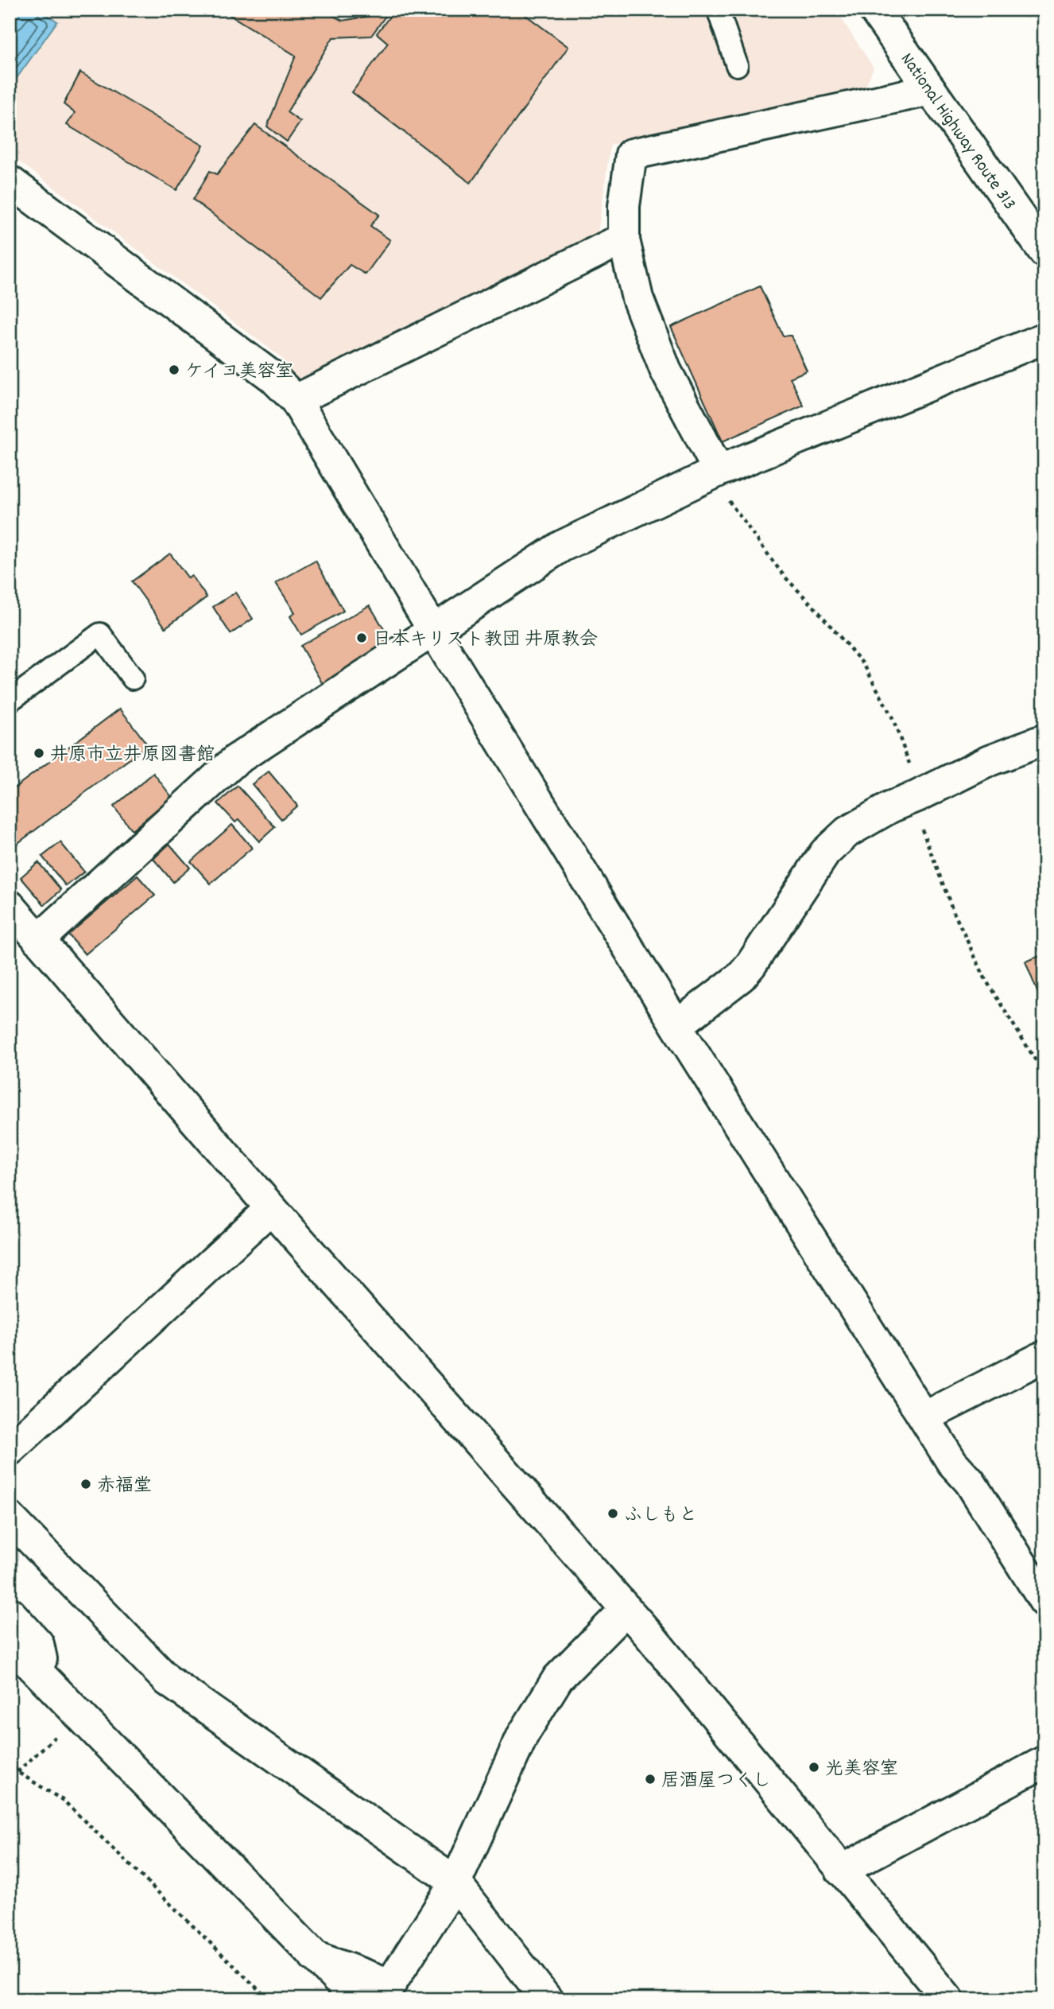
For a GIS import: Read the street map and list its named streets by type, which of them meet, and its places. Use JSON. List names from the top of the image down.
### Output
{
  "streets": {
    "main road": ["National Highway Route 313"]
  },
  "places": [
    "ケイコ美容室",
    "日本キリスト教団 井原教会",
    "井原市立井原図書館",
    "赤福堂",
    "ふしもと",
    "光美容室",
    "居酒屋つくし"
  ]
}
